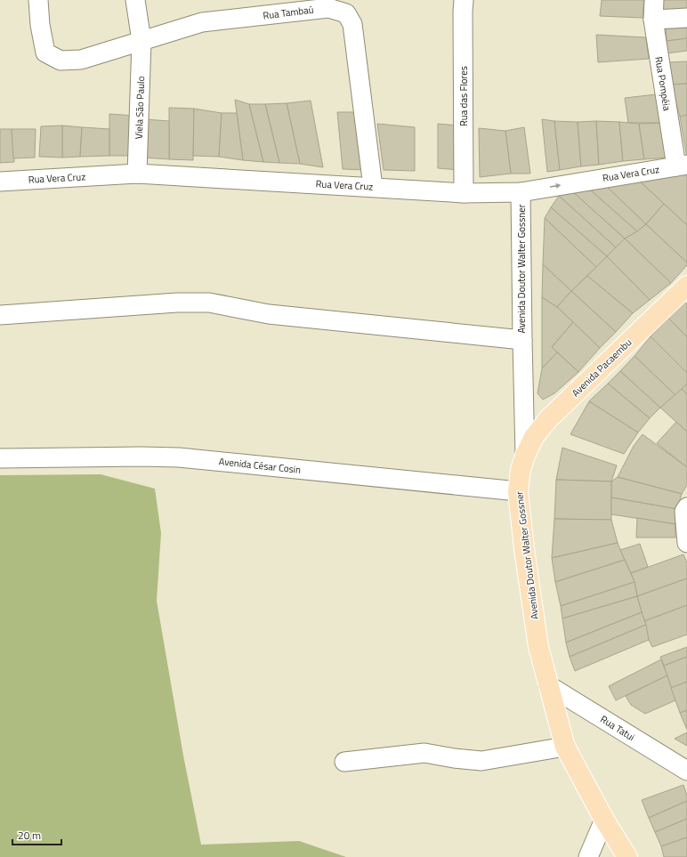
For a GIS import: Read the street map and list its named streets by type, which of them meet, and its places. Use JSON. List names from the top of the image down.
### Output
{
  "streets": {
    "main road": ["Avenida Doutor Walter Gossner", "Avenida Pacaembu"],
    "street": [
      "Rua Tambaú",
      "Rua Pompéia",
      "Rua das Flores",
      "Viela São Paulo",
      "Rua Vera Cruz",
      "Avenida César Cosin",
      "Rua Tatui"
    ]
  },
  "crossings": [
    ["Rua Tambaú", "Viela São Paulo"],
    ["Rua Tambaú", "Rua Vera Cruz"],
    ["Rua Pompéia", "Rua Vera Cruz"],
    ["Rua das Flores", "Rua Vera Cruz"],
    ["Viela São Paulo", "Rua Vera Cruz"],
    ["Rua Vera Cruz", "Avenida Doutor Walter Gossner"],
    ["Avenida Doutor Walter Gossner", "Avenida Pacaembu"],
    ["Avenida Doutor Walter Gossner", "Avenida César Cosin"],
    ["Avenida Doutor Walter Gossner", "Rua Tatui"]
  ],
  "scale_bar": "20 m"
}
